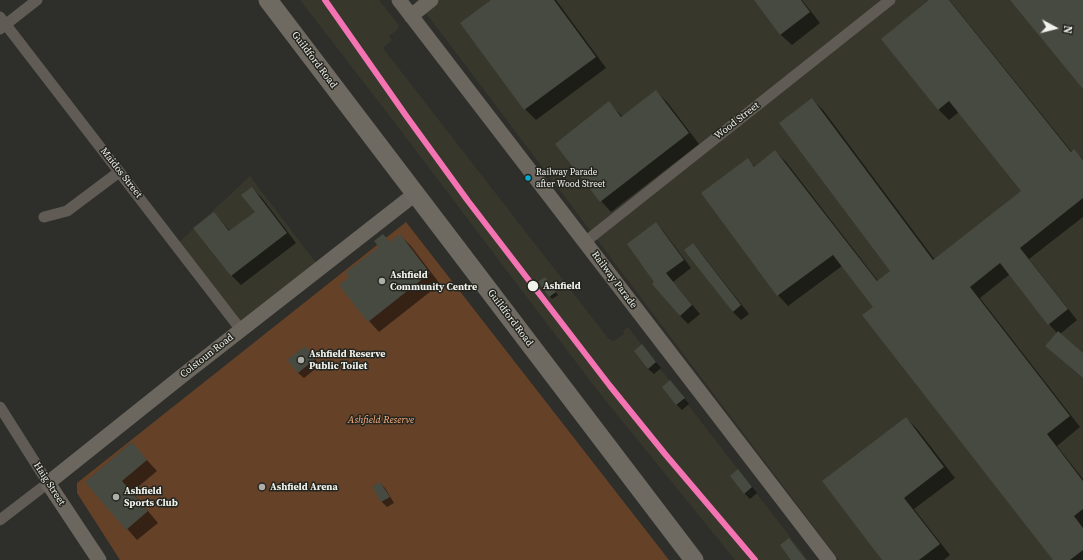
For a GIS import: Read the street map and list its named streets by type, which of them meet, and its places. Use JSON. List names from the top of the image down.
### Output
{
  "streets": {
    "highway": ["Guildford Road"],
    "street": [
      "Wood Street",
      "Maidos Street",
      "Railway Parade",
      "Colstoun Road",
      "Haig Street"
    ]
  },
  "crossings": [
    ["Guildford Road", "Colstoun Road"],
    ["Wood Street", "Railway Parade"],
    ["Maidos Street", "Colstoun Road"],
    ["Colstoun Road", "Haig Street"]
  ],
  "parks": ["Ashfield Reserve"],
  "places": [
    "Railway Parade after Wood Street",
    "Ashfield Community Centre",
    "Ashfield",
    "Ashfield Reserve Public Toilet",
    "Ashfield Arena",
    "Ashfield Sports Club"
  ],
  "north": "right"
}
